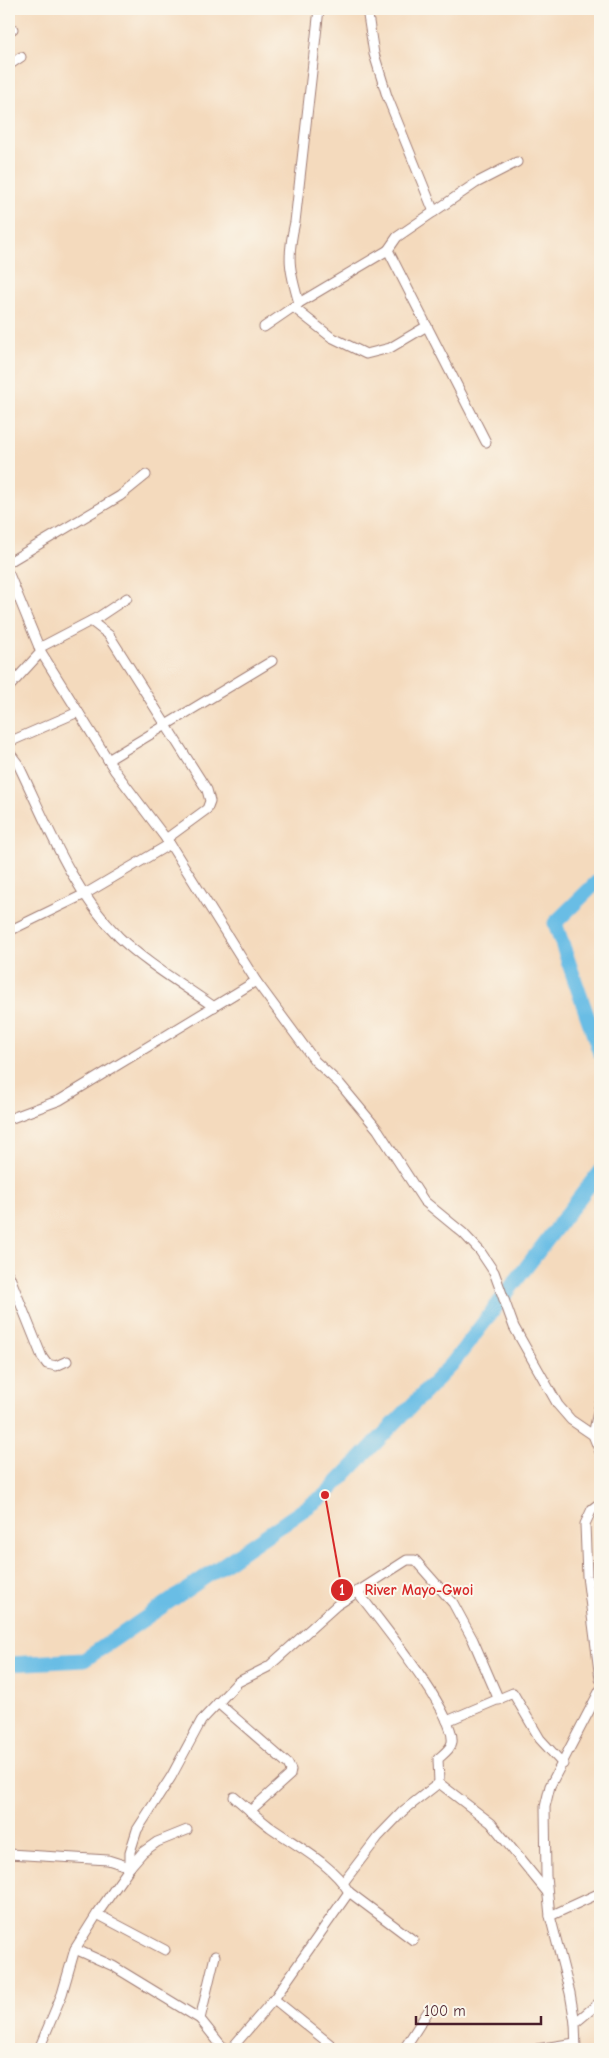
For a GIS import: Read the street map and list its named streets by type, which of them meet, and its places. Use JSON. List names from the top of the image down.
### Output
{
  "places": ["River Mayo-Gwoi"],
  "scale_bar": "100 m"
}
